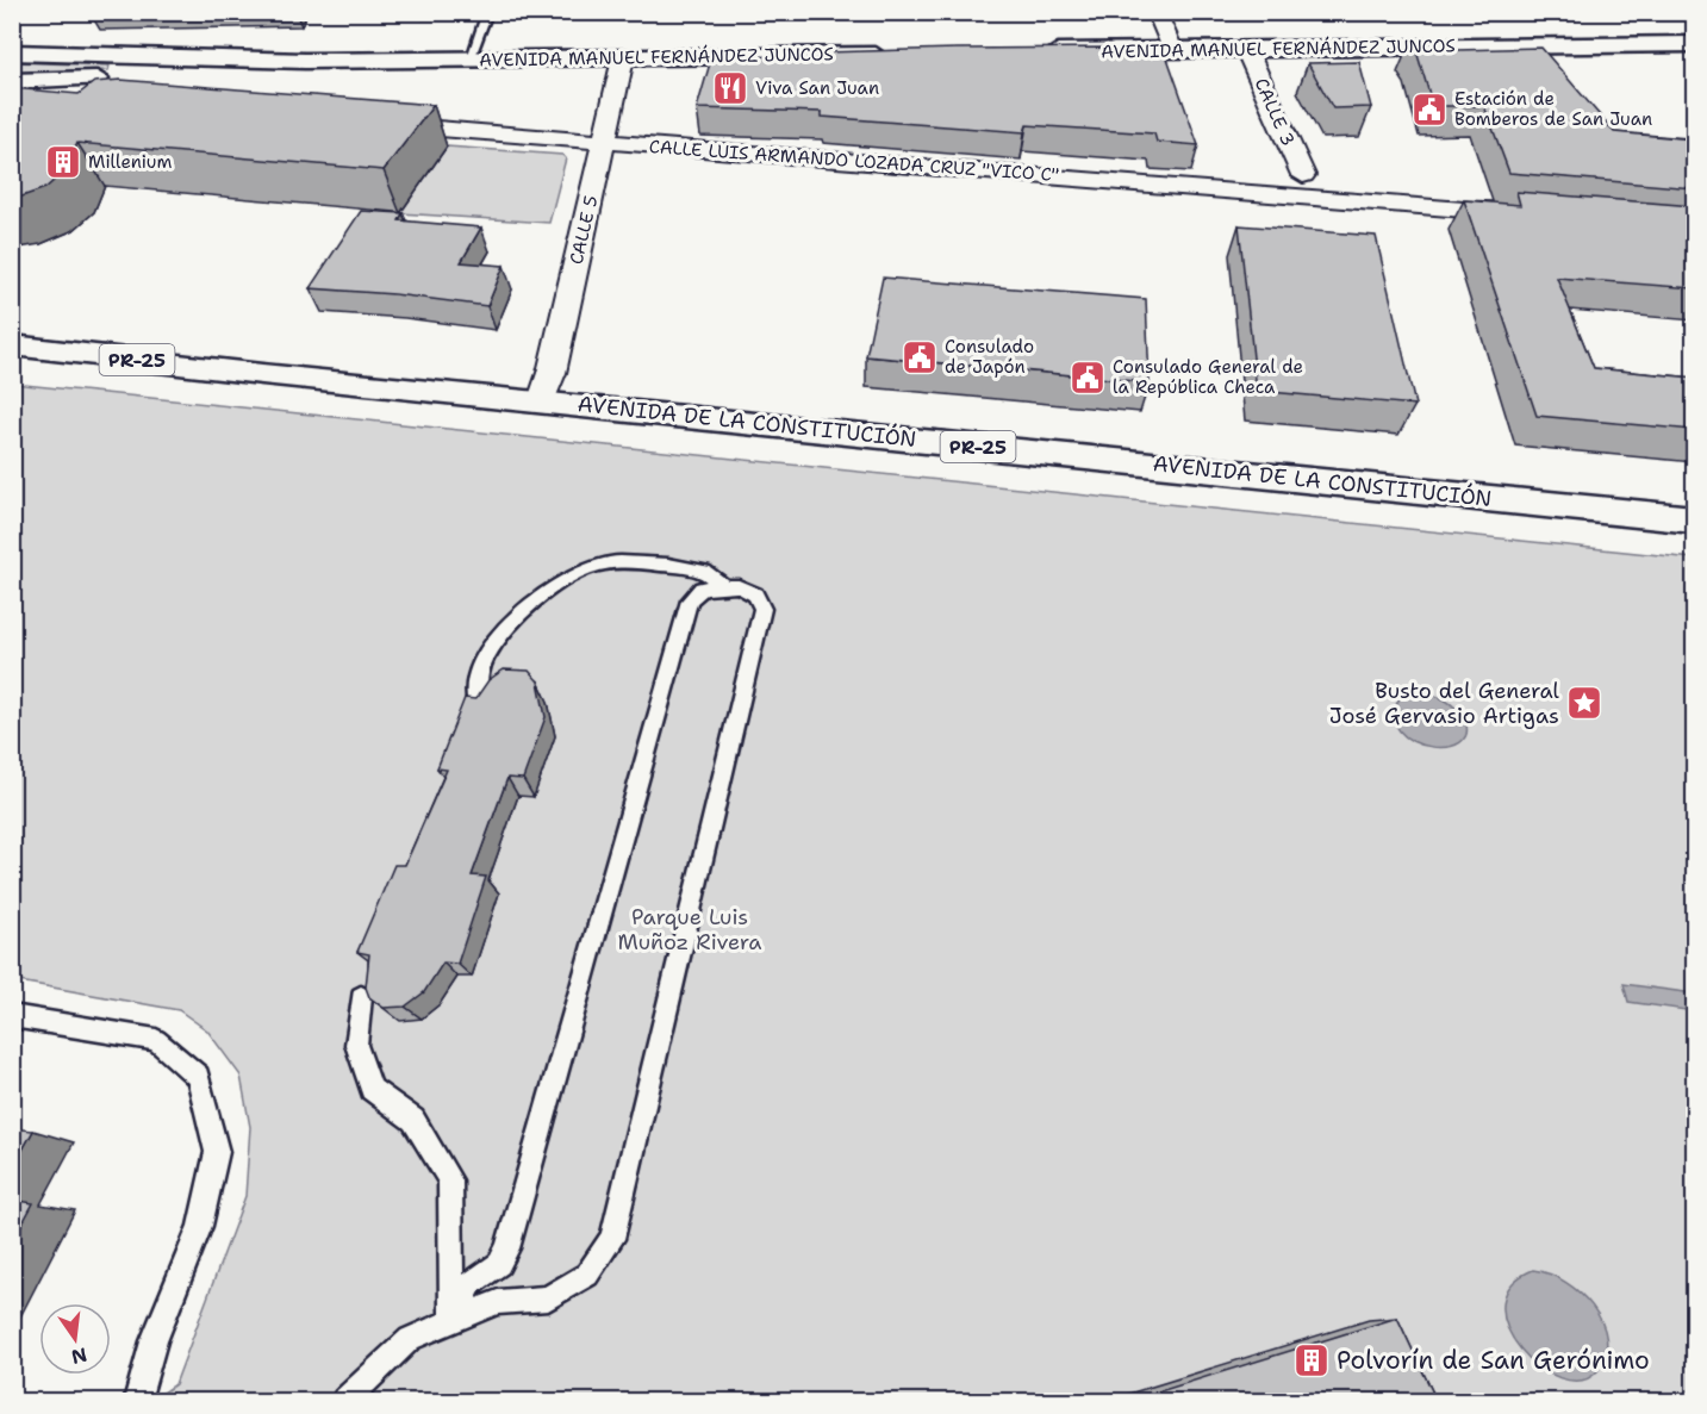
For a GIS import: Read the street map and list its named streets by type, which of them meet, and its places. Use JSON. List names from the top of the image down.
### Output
{
  "streets": {
    "main road": ["AVENIDA MANUEL FERNÁNDEZ JUNCOS", "PR-25", "AVENIDA DE LA CONSTITUCIÓN"],
    "street": ["CALLE 3", "CALLE LUIS ARMANDO LOZADA CRUZ \"VICO C\"", "CALLE 5"]
  },
  "crossings": [
    ["AVENIDA MANUEL FERNÁNDEZ JUNCOS", "CALLE 3"],
    ["AVENIDA MANUEL FERNÁNDEZ JUNCOS", "CALLE 5"],
    ["CALLE LUIS ARMANDO LOZADA CRUZ \"VICO C\"", "CALLE 5"],
    ["CALLE 5", "AVENIDA DE LA CONSTITUCIÓN"]
  ],
  "parks": ["Parque Luis Muñoz Rivera"],
  "places": {
    "restaurant": ["Viva San Juan"],
    "public building": ["Estación de Bomberos de San Juan", "Consulado de Japón", "Consulado General de la República Checa"],
    "building": ["Millenium", "Polvorín de San Gerónimo"],
    "place": ["Busto del General José Gervasio Artigas"]
  },
  "north": "bottom"
}
